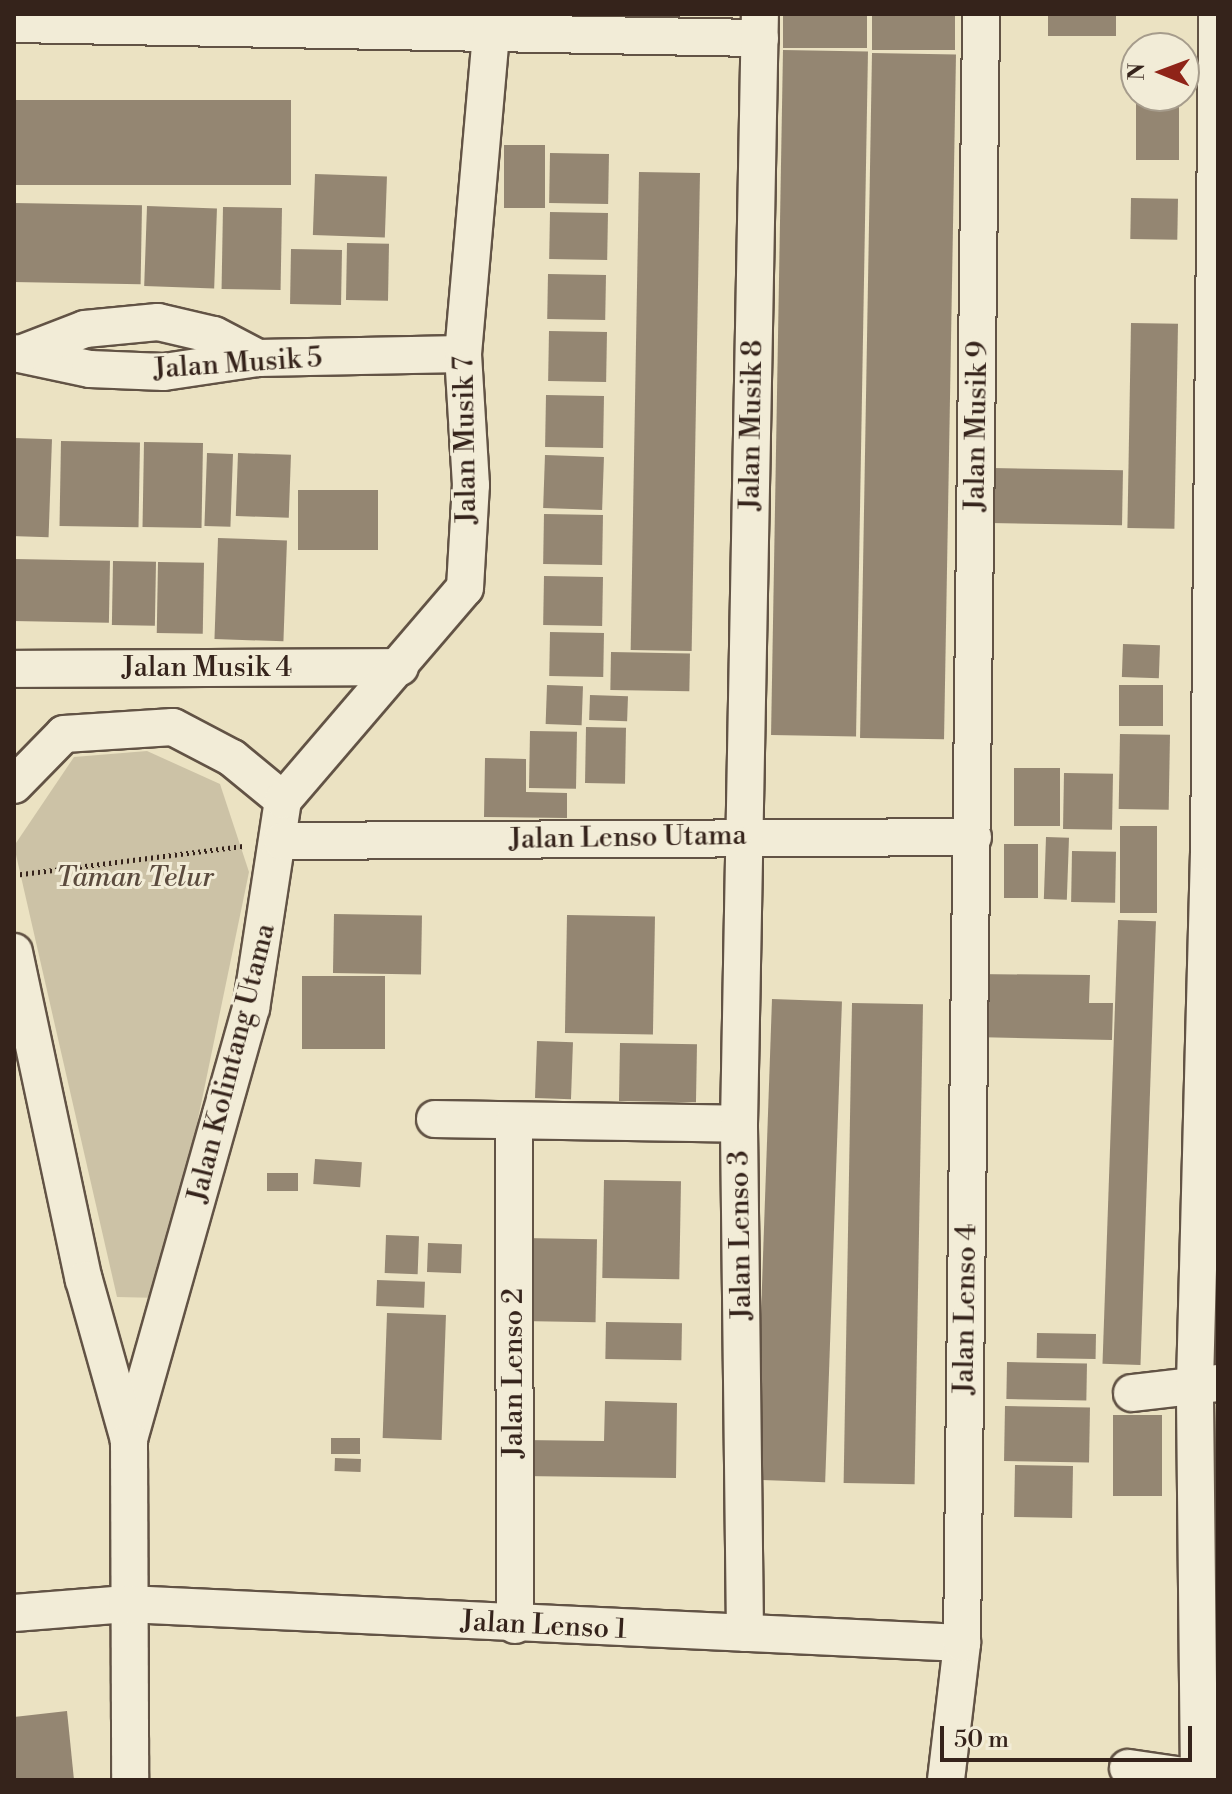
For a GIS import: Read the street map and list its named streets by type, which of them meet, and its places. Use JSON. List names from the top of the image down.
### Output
{
  "streets": {
    "street": [
      "Jalan Musik 5",
      "Jalan Musik 8",
      "Jalan Musik 9",
      "Jalan Musik 7",
      "Jalan Musik 4",
      "Jalan Lenso Utama",
      "Jalan Kolintang Utama",
      "Jalan Lenso 3",
      "Jalan Lenso 4",
      "Jalan Lenso 2",
      "Jalan Lenso 1"
    ]
  },
  "crossings": [
    ["Jalan Musik 5", "Jalan Musik 7"],
    ["Jalan Musik 8", "Jalan Lenso Utama"],
    ["Jalan Musik 8", "Jalan Lenso 3"],
    ["Jalan Musik 9", "Jalan Lenso Utama"],
    ["Jalan Musik 9", "Jalan Lenso 4"],
    ["Jalan Musik 7", "Jalan Musik 4"],
    ["Jalan Musik 7", "Jalan Kolintang Utama"],
    ["Jalan Lenso Utama", "Jalan Kolintang Utama"],
    ["Jalan Lenso Utama", "Jalan Lenso 3"],
    ["Jalan Lenso Utama", "Jalan Lenso 4"],
    ["Jalan Kolintang Utama", "Jalan Lenso 1"],
    ["Jalan Lenso 3", "Jalan Lenso 1"],
    ["Jalan Lenso 4", "Jalan Lenso 1"],
    ["Jalan Lenso 2", "Jalan Lenso 1"]
  ],
  "parks": ["Taman Telur"],
  "scale_bar": "50 m",
  "north": "left"
}
